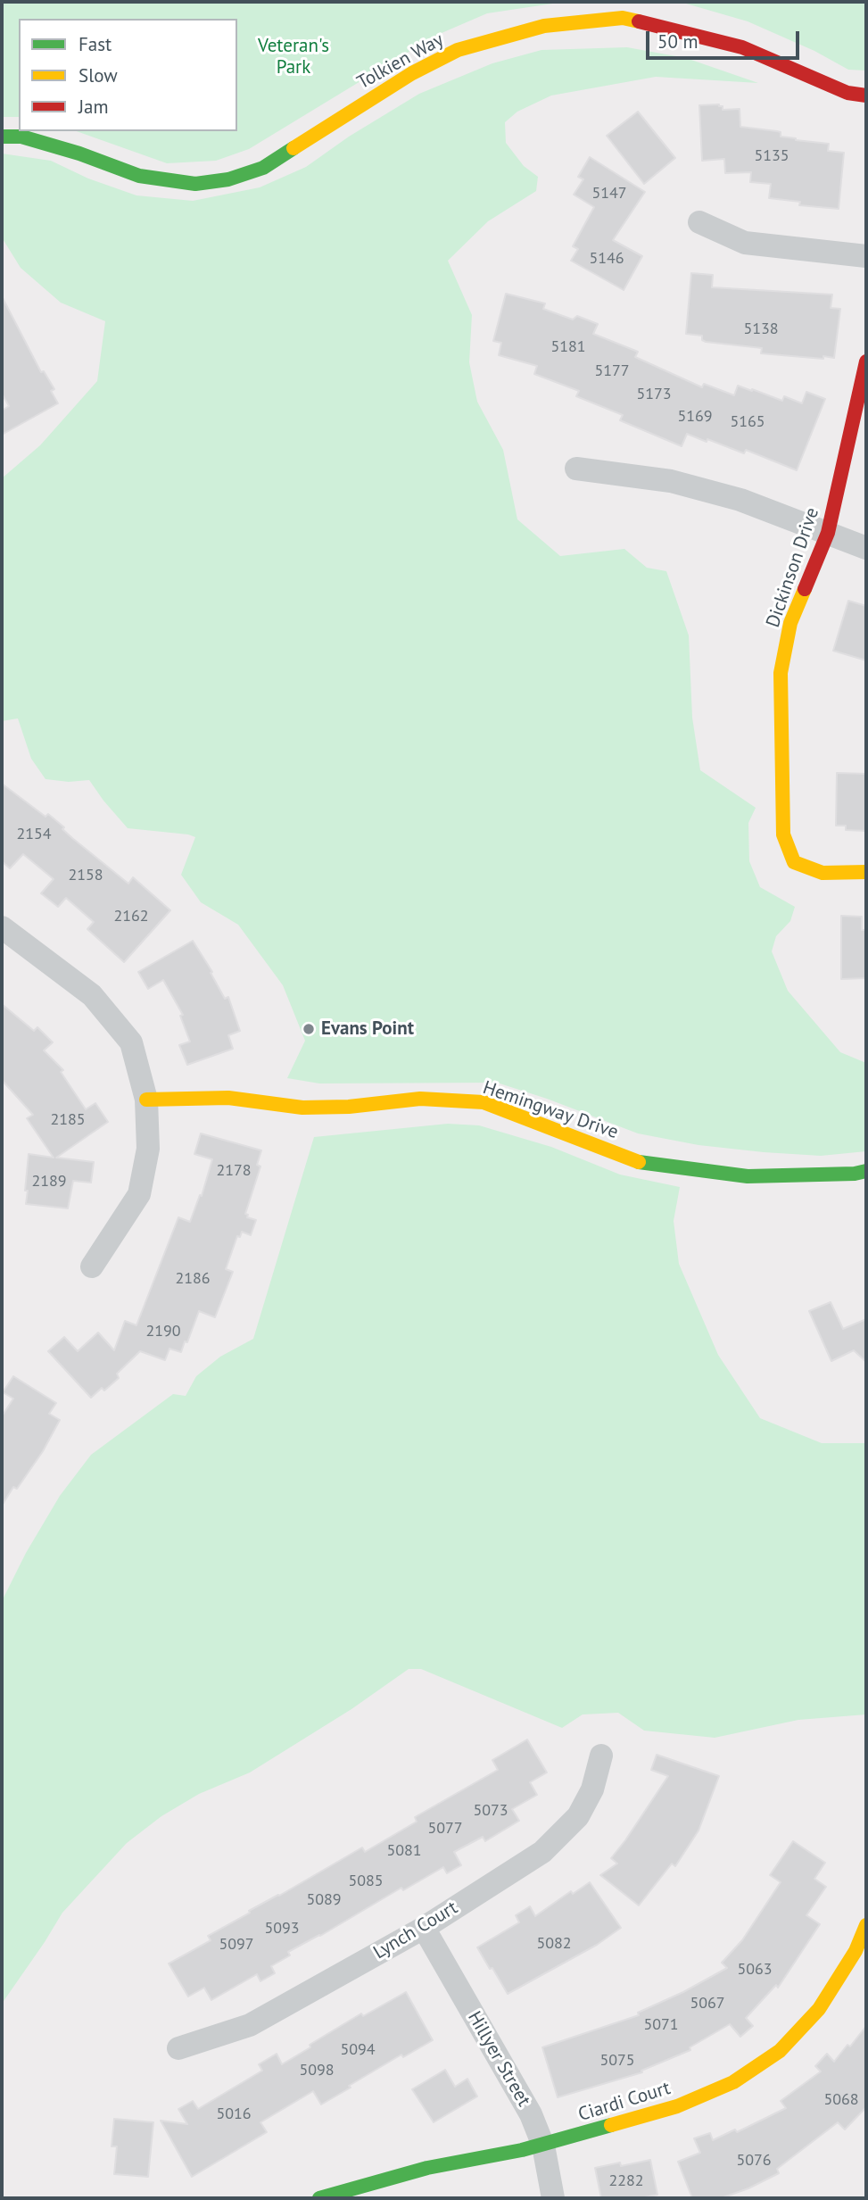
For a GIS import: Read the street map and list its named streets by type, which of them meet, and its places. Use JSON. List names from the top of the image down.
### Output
{
  "streets": {
    "street": [
      "Tolkien Way",
      "Dickinson Drive",
      "Hemingway Drive",
      "Lynch Court",
      "Hillyer Street",
      "Ciardi Court"
    ]
  },
  "crossings": [
    ["Lynch Court", "Hillyer Street"],
    ["Hillyer Street", "Ciardi Court"]
  ],
  "parks": ["Veteran's Park"],
  "places": ["Evans Point"],
  "house_numbers": [
    "5135",
    "5147",
    "5146",
    "5138",
    "5181",
    "5177",
    "5173",
    "5169",
    "5165",
    "2154",
    "2158",
    "2162",
    "2185",
    "2178",
    "2189",
    "2186",
    "2190",
    "5073",
    "5077",
    "5081",
    "5085",
    "5089",
    "5093",
    "5082",
    "5097",
    "5063",
    "5067",
    "5071",
    "5094",
    "5075",
    "5098",
    "5068",
    "5016",
    "5076",
    "2282"
  ],
  "legend": ["Fast", "Slow", "Jam"],
  "scale_bar": "50 m"
}
